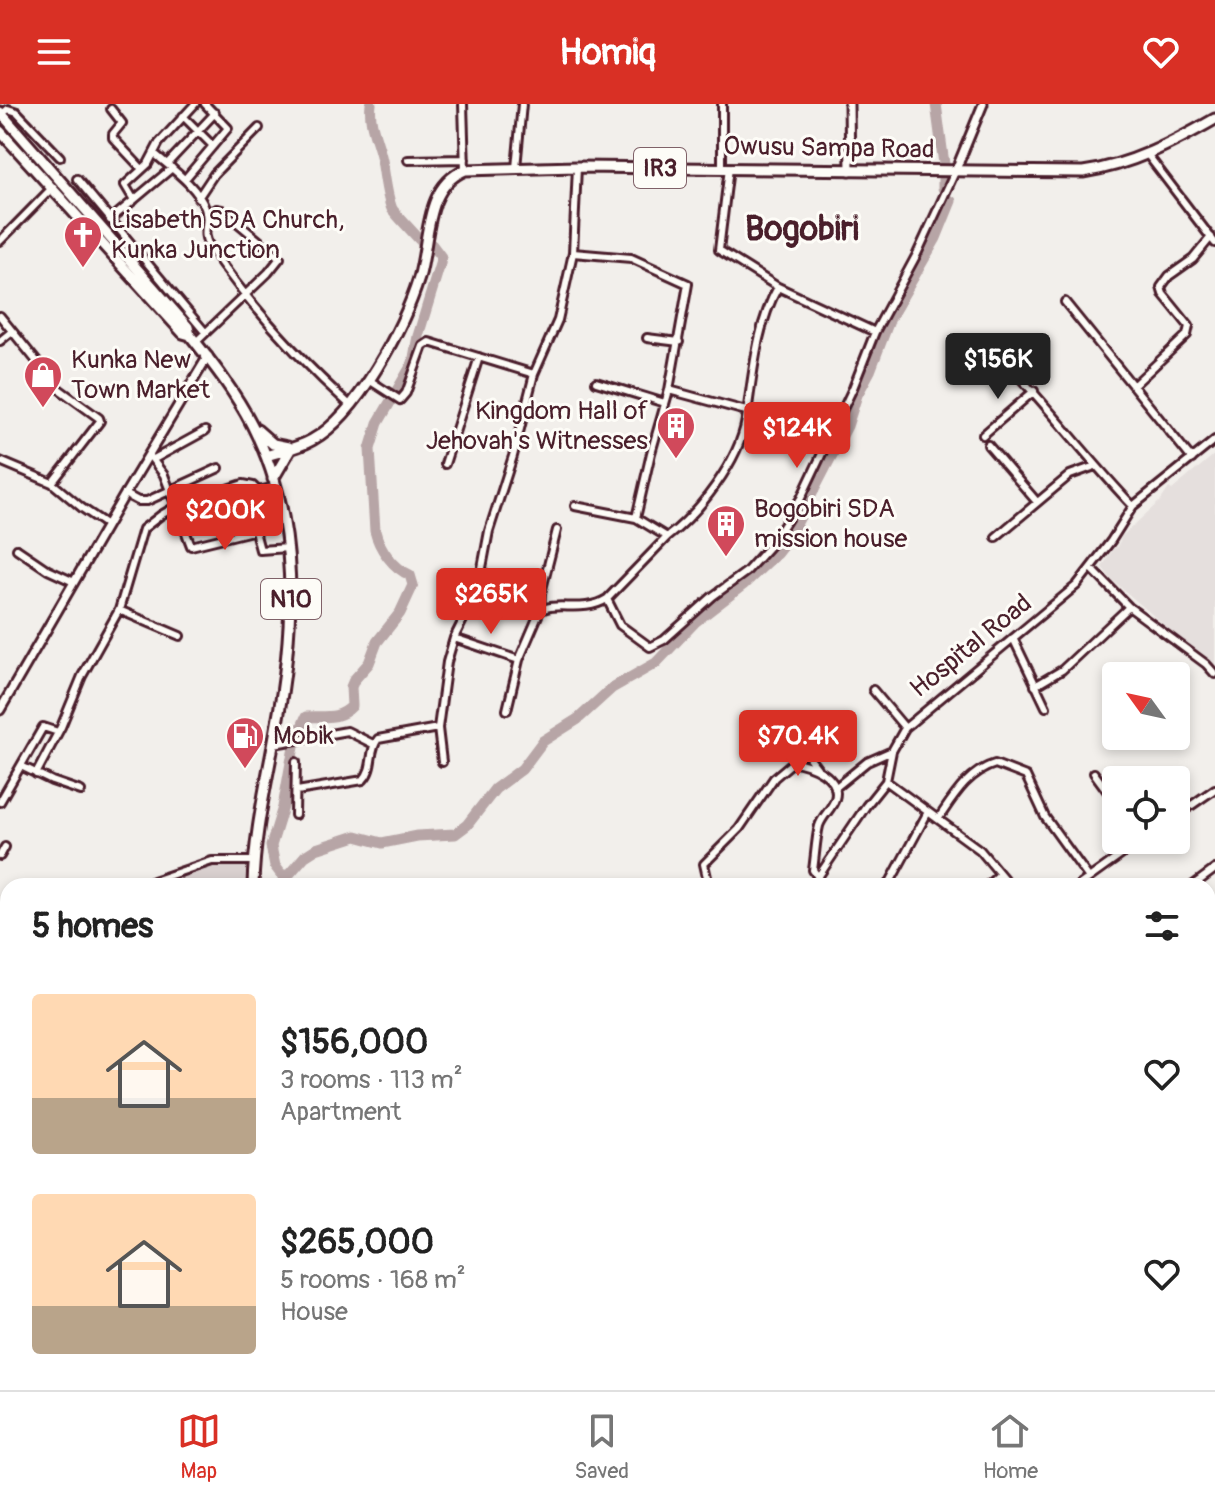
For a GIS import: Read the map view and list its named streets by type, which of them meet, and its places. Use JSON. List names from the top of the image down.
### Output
{
  "streets": {
    "main road": ["Owusu Sampa Road", "IR3", "N10"],
    "street": ["Hospital Road"]
  },
  "districts": ["Bogobiri"],
  "places": {
    "church": ["Lisabeth SDA Church, Kunka Junction"],
    "shop": ["Kunka New Town Market"],
    "building": ["Kingdom Hall of Jehovah's Witnesses", "Bogobiri SDA mission house"],
    "fuel station": ["Mobik"]
  },
  "north": "top left",
  "page": {
    "header": "Homiq",
    "price": [
      "$156K",
      "$124K",
      "$200K",
      "$265K",
      "$70.4K"
    ],
    "heading": "5 homes",
    "list": [
      {
        "name": "$156,000",
        "note": "3 rooms · 113 m² · Apartment"
      },
      {
        "name": "$265,000",
        "note": "5 rooms · 168 m² · House"
      }
    ],
    "tabs": ["Map", "Saved", "Home"]
  }
}
